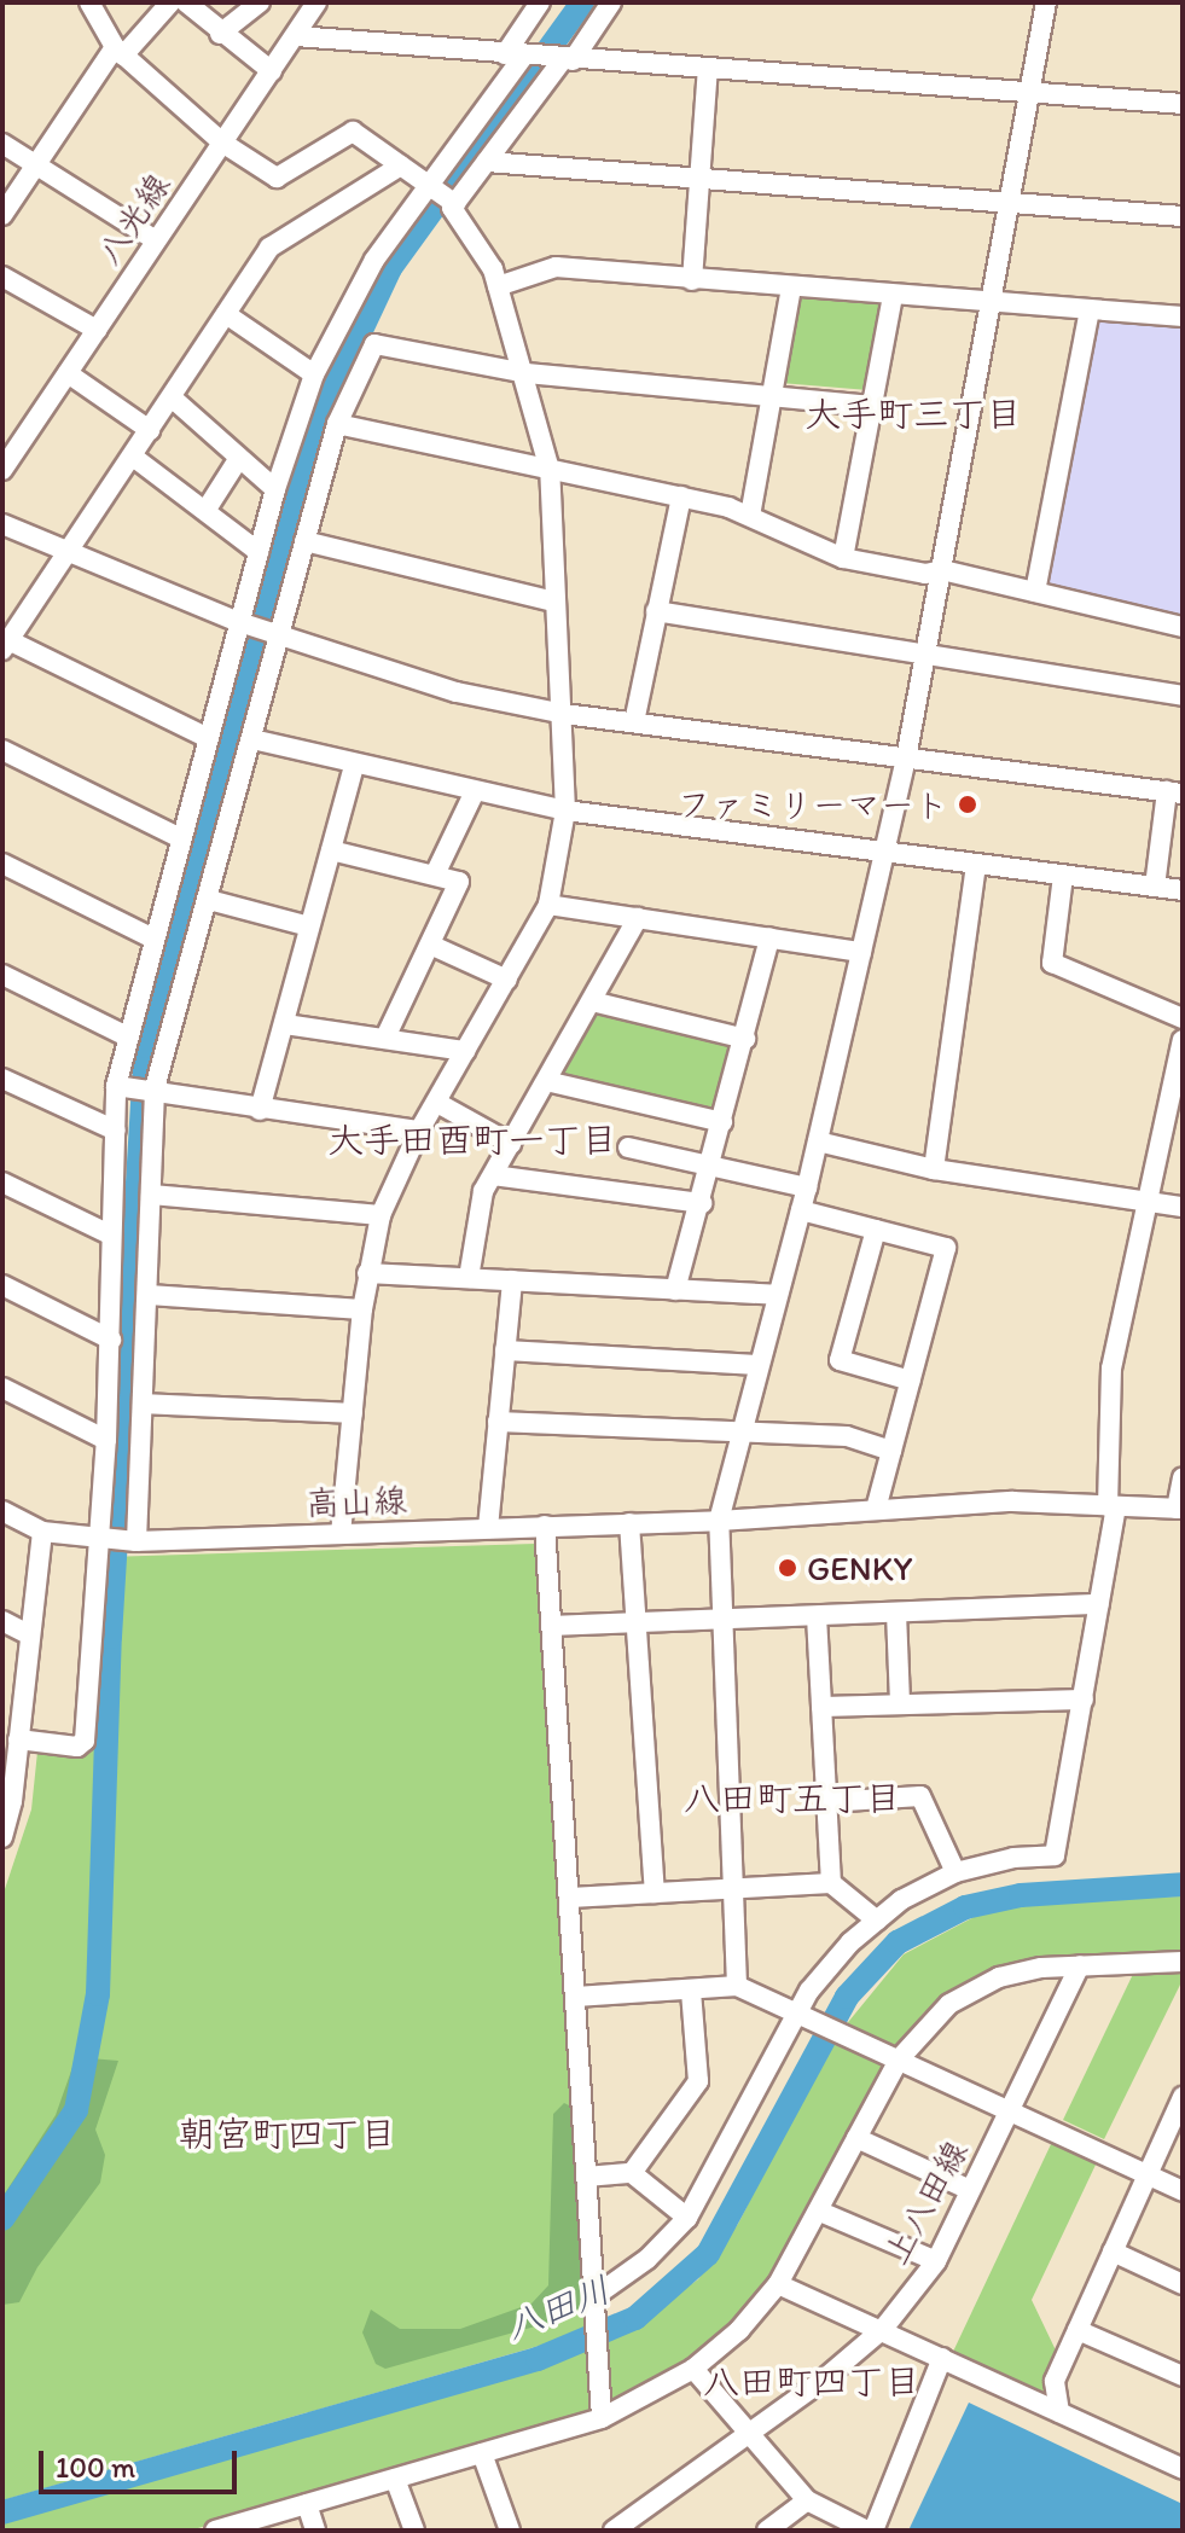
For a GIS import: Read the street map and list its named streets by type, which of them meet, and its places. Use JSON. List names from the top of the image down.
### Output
{
  "streets": {
    "street": ["八光線", "高山線", "上八田線"]
  },
  "districts": [
    "大手町三丁目",
    "大手田酉町一丁目",
    "八田町五丁目",
    "朝宮町四丁目",
    "八田町四丁目"
  ],
  "water": ["八田川"],
  "places": ["ファミリーマート", "GENKY"],
  "scale_bar": "100 m"
}
